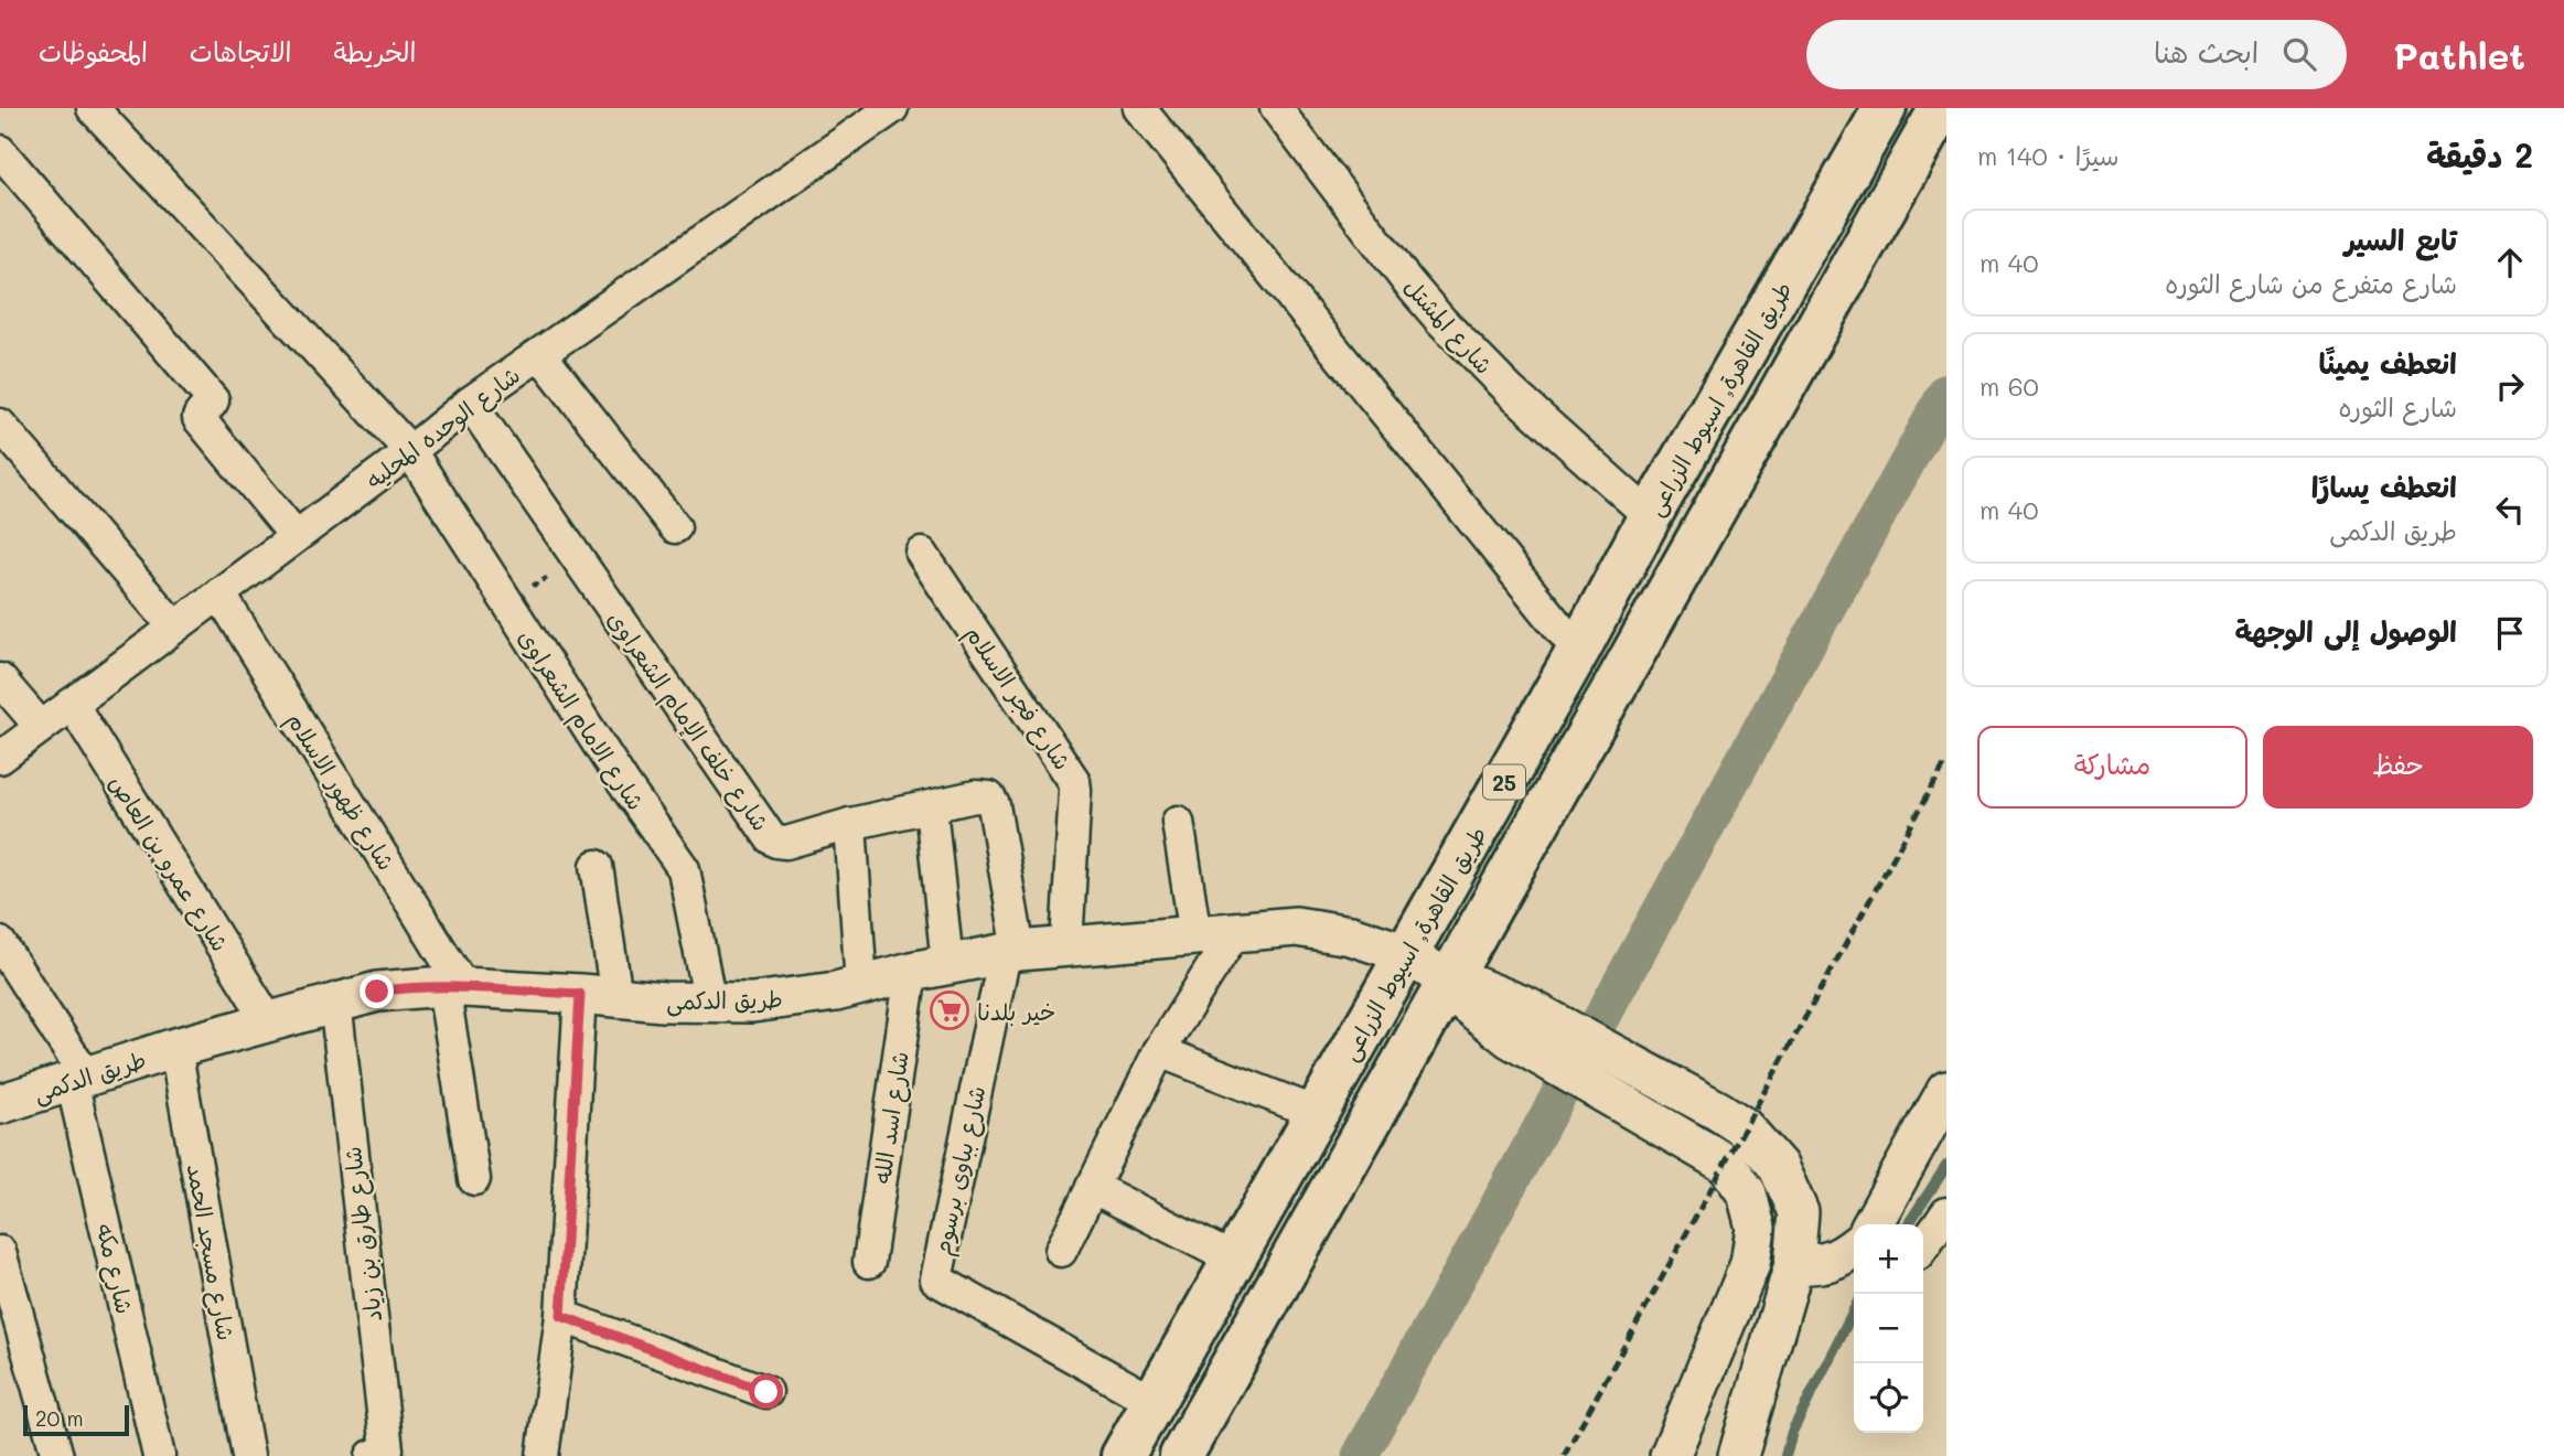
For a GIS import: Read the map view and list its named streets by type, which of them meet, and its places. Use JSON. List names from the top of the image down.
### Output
{
  "streets": {
    "highway": ["طريق القاهرة, اسيوط الزراعى", "25"],
    "street": [
      "شارع المشتل",
      "شارع الوحده المحليه",
      "شارع فجر الاسلام",
      "شارع الامام الشعراوى",
      "شارع خلف الإمام الشعراوى",
      "شارع ظهور الاسلام",
      "شارع عمرو بن العاص",
      "طريق الدكمى",
      "شارع اسد الله",
      "شارع بباوى برسوم",
      "شارع طارق بن زياد",
      "شارع مسجد الحمد",
      "شارع مكه"
    ]
  },
  "crossings": [
    ["شارع المشتل", "طريق القاهرة, اسيوط الزراعى"],
    ["طريق القاهرة, اسيوط الزراعى", "طريق الدكمى"],
    ["طريق القاهرة, اسيوط الزراعى", "شارع بباوى برسوم"],
    ["شارع الوحده المحليه", "شارع الامام الشعراوى"],
    ["شارع الوحده المحليه", "شارع خلف الإمام الشعراوى"],
    ["شارع الوحده المحليه", "شارع ظهور الاسلام"],
    ["شارع الوحده المحليه", "شارع عمرو بن العاص"],
    ["شارع فجر الاسلام", "طريق الدكمى"],
    ["شارع الامام الشعراوى", "طريق الدكمى"],
    ["شارع خلف الإمام الشعراوى", "طريق الدكمى"],
    ["شارع خلف الإمام الشعراوى", "شارع اسد الله"],
    ["شارع خلف الإمام الشعراوى", "شارع بباوى برسوم"],
    ["شارع ظهور الاسلام", "طريق الدكمى"],
    ["شارع عمرو بن العاص", "طريق الدكمى"],
    ["طريق الدكمى", "شارع اسد الله"],
    ["طريق الدكمى", "شارع بباوى برسوم"],
    ["طريق الدكمى", "شارع طارق بن زياد"],
    ["طريق الدكمى", "شارع مسجد الحمد"],
    ["طريق الدكمى", "شارع مكه"]
  ],
  "places": {
    "supermarket": ["خير بلدنا"]
  },
  "scale_bar": "20 m",
  "page": {
    "header": "Pathlet",
    "search": "ابحث هنا",
    "nav": ["الخريطة", "الاتجاهات", "المحفوظات"],
    "heading": ["2 دقيقة", "سيرًا · 140 m"],
    "list": [
      ["تابع السير", "شارع متفرع من شارع الثوره", "40 m"],
      ["انعطف يمينًا", "شارع الثوره", "60 m"],
      ["انعطف يسارًا", "طريق الدكمى", "40 m"],
      "الوصول إلى الوجهة"
    ],
    "buttons": ["حفظ", "مشاركة"],
    "map_buttons": ["+", "−"],
    "scale": "20 m"
  }
}
